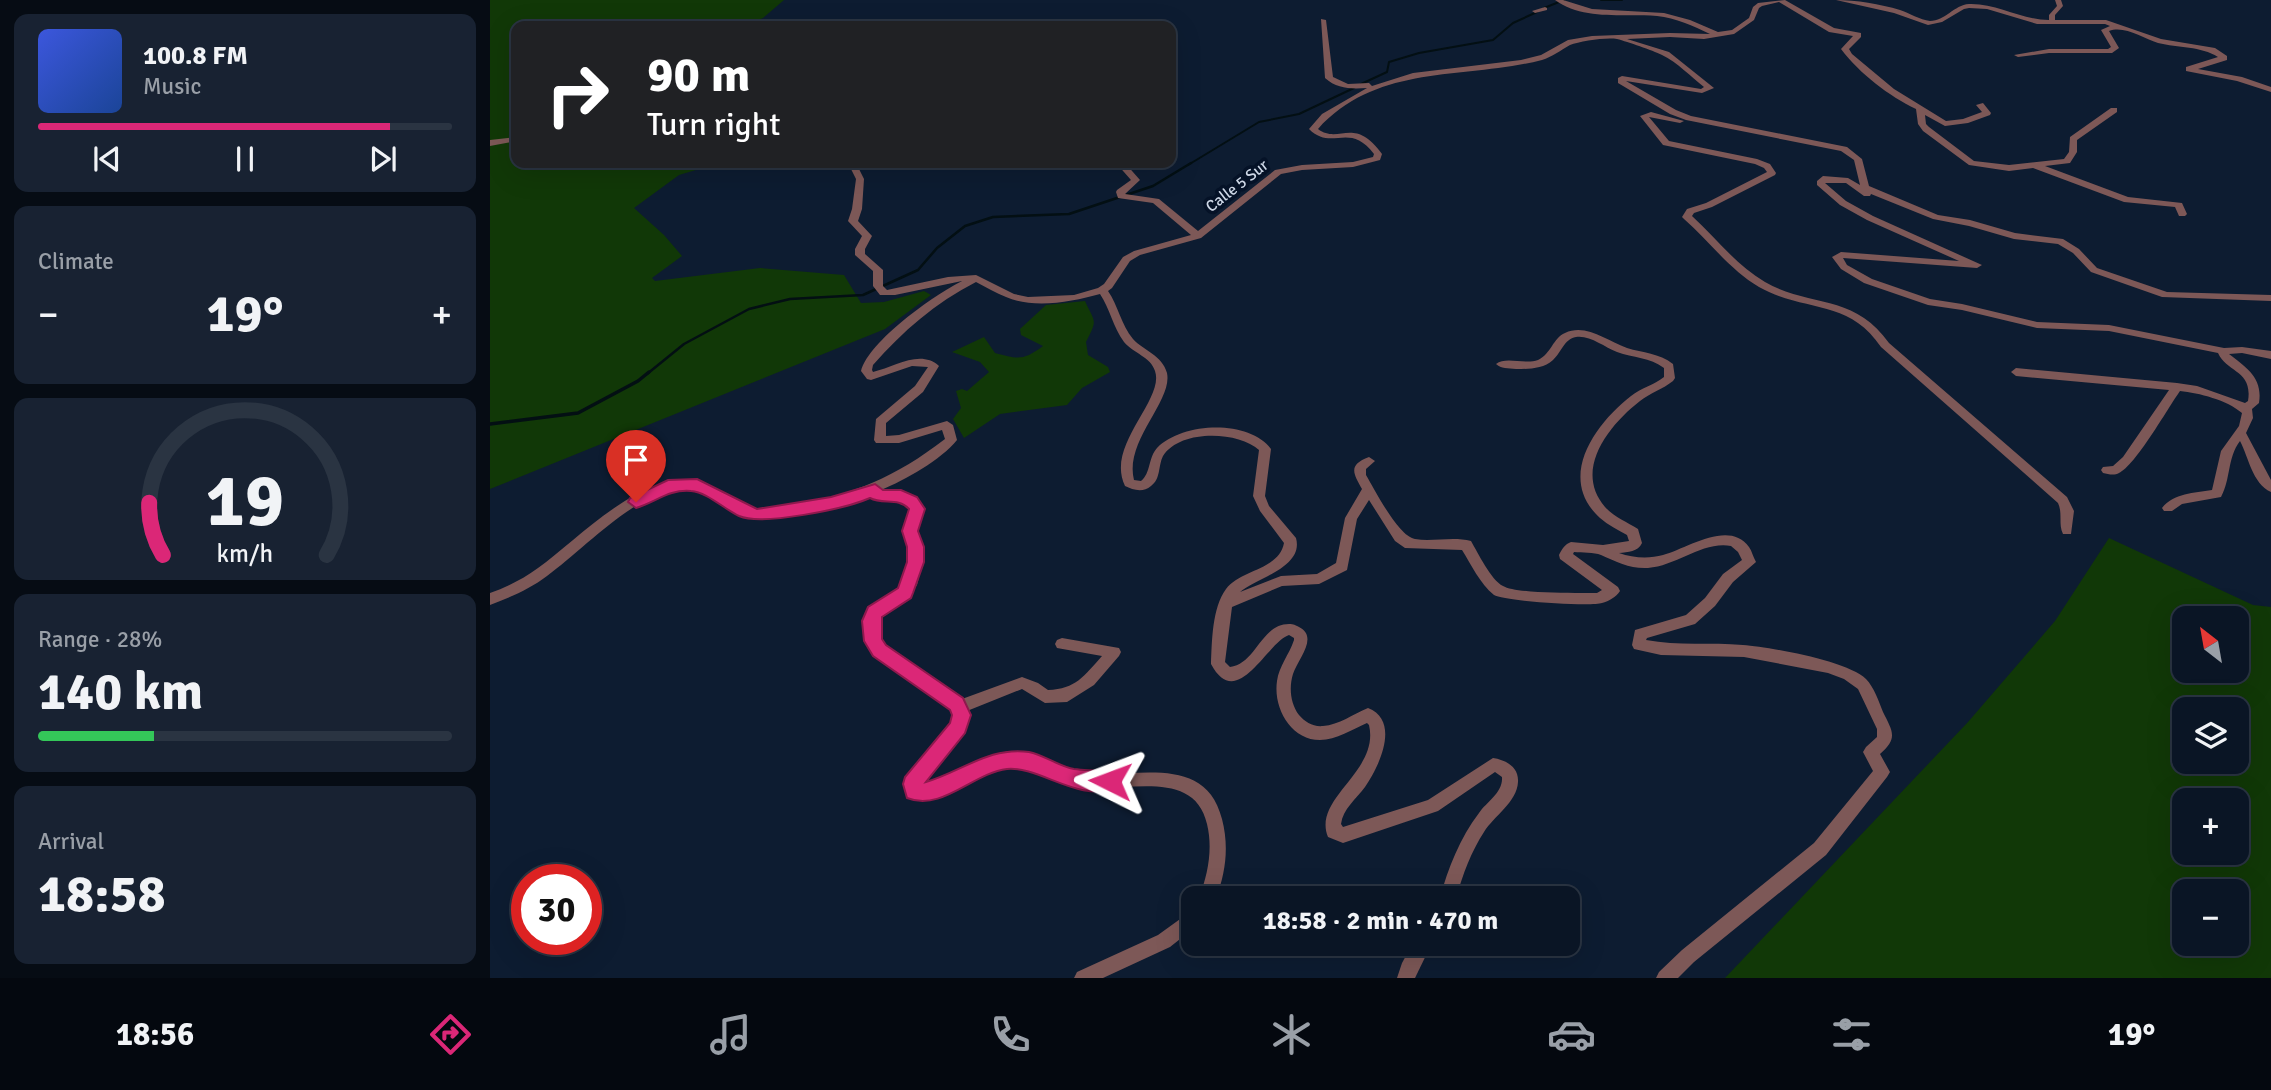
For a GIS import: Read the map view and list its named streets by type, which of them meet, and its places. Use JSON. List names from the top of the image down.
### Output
{
  "streets": {
    "street": ["Calle 5 Sur"]
  },
  "north": "top left",
  "page": {
    "turn": ["90 m", "Turn right"],
    "song": ["100.8 FM", "Music"],
    "tile": [
      "Climate",
      ["Range · 28%", "140 km"],
      ["Arrival", "18:58"]
    ],
    "heat": ["−", "19°", "+"],
    "map_buttons": ["+", "−"],
    "limit": "30",
    "trip": "18:58 · 2 min · 470 m",
    "tabs": ["18:56", "19°"],
    "gauge": ["19", "km/h"]
  }
}
